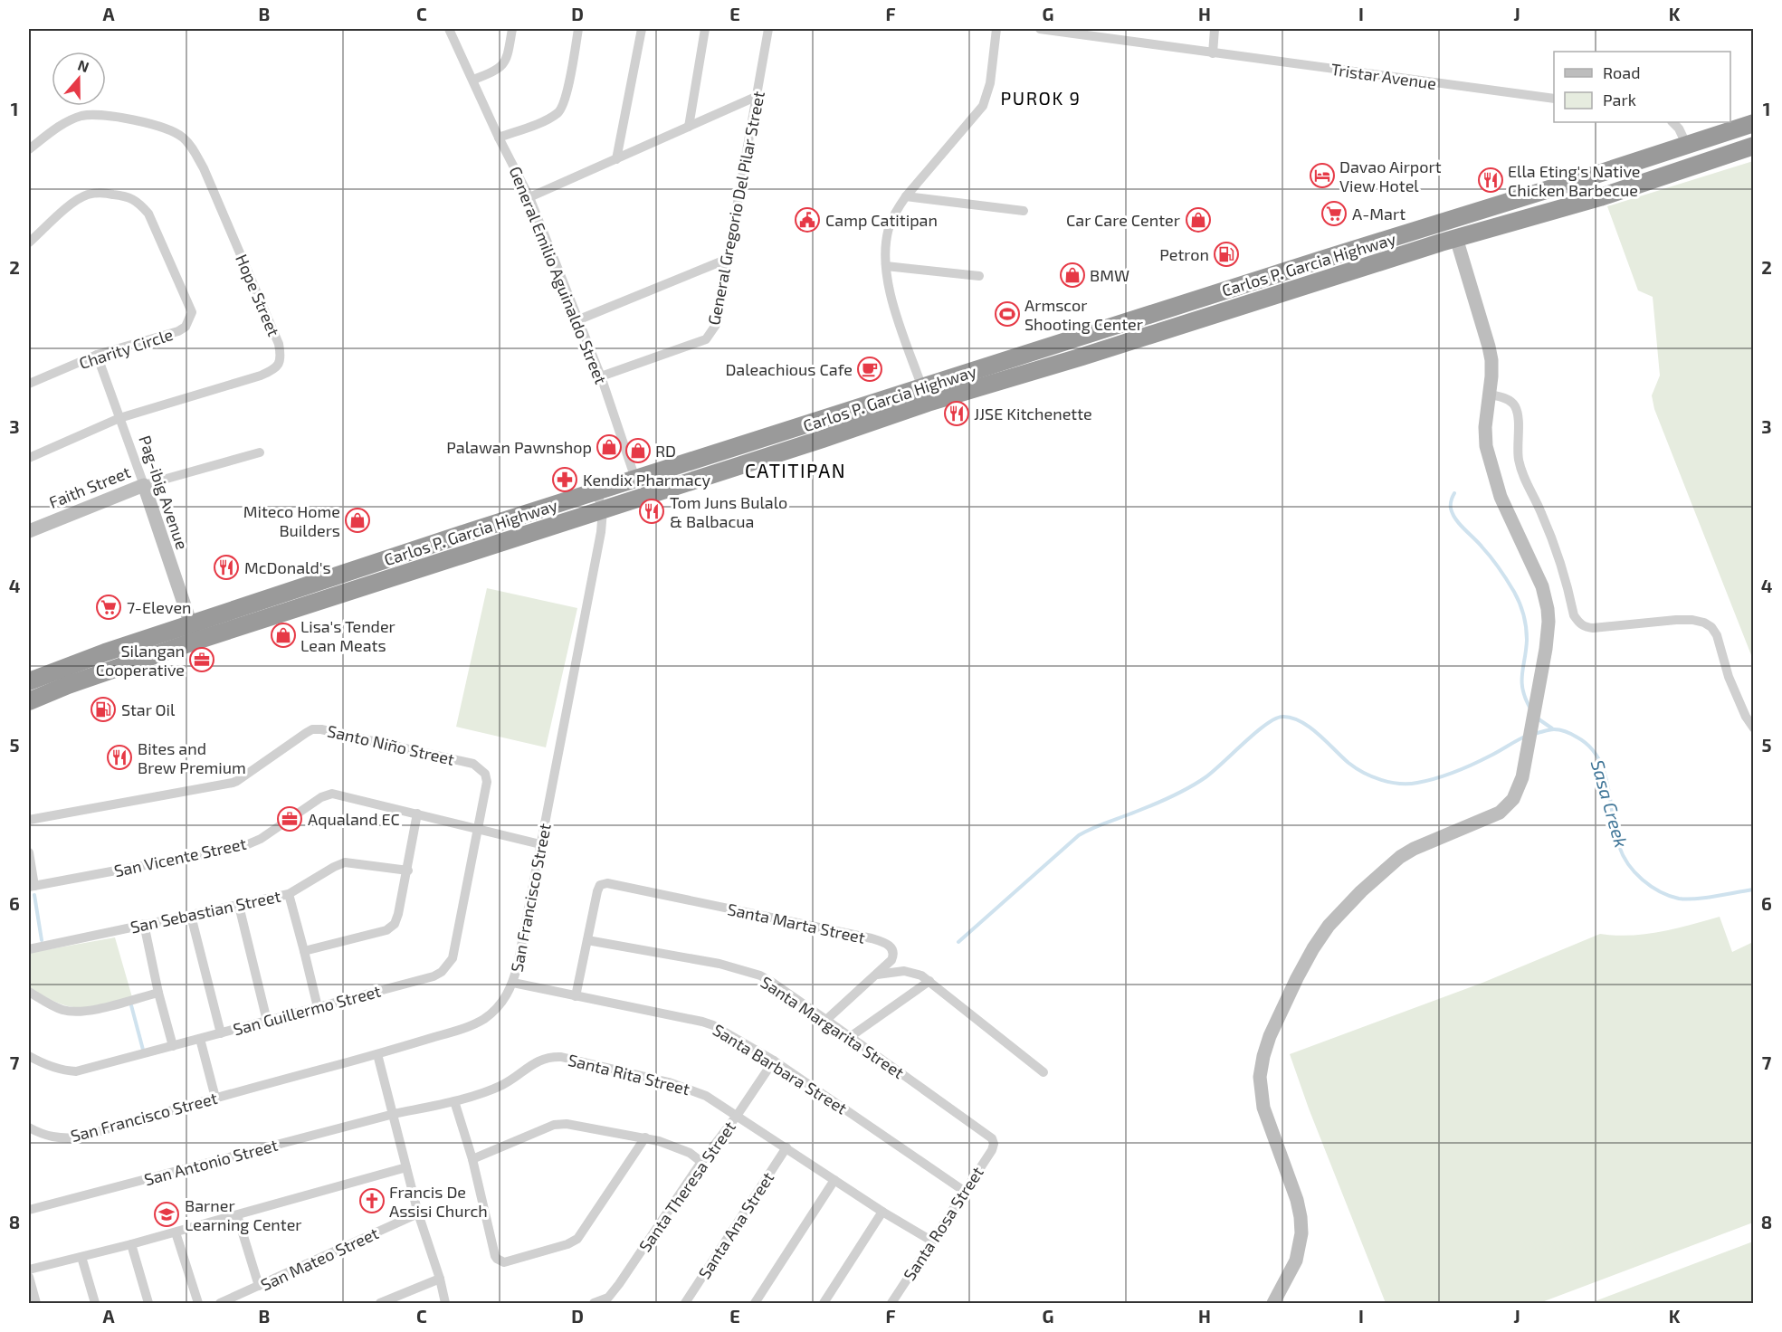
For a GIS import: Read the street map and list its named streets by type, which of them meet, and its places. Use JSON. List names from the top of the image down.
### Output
{
  "streets": {
    "highway": ["Carlos P. Garcia Highway"],
    "main road": ["Faith Street", "Pag-ibig Avenue"],
    "street": [
      "Tristar Avenue",
      "General Gregorio Del Pilar Street",
      "General Emilio Aguinaldo Street",
      "Hope Street",
      "Charity Circle",
      "Santo Niño Street",
      "San Vicente Street",
      "San Francisco Street",
      "San Sebastian Street",
      "Santa Marta Street",
      "San Guillermo Street",
      "Santa Margarita Street",
      "Santa Barbara Street",
      "Santa Rita Street",
      "San Antonio Street",
      "Santa Theresa Street",
      "Santa Rosa Street",
      "Santa Ana Street",
      "San Mateo Street"
    ]
  },
  "crossings": [
    ["General Gregorio Del Pilar Street", "General Emilio Aguinaldo Street"],
    ["Carlos P. Garcia Highway", "General Emilio Aguinaldo Street"],
    ["Carlos P. Garcia Highway", "Pag-ibig Avenue"],
    ["Carlos P. Garcia Highway", "San Francisco Street"],
    ["Hope Street", "Pag-ibig Avenue"],
    ["Charity Circle", "Pag-ibig Avenue"],
    ["Faith Street", "Pag-ibig Avenue"],
    ["Santo Niño Street", "San Vicente Street"],
    ["Santo Niño Street", "San Guillermo Street"],
    ["San Vicente Street", "San Francisco Street"],
    ["San Vicente Street", "San Guillermo Street"],
    ["San Francisco Street", "Santa Barbara Street"],
    ["Santa Marta Street", "Santa Margarita Street"],
    ["Santa Margarita Street", "Santa Rosa Street"],
    ["Santa Barbara Street", "Santa Theresa Street"],
    ["Santa Barbara Street", "Santa Rosa Street"],
    ["Santa Rita Street", "San Antonio Street"],
    ["Santa Rita Street", "Santa Theresa Street"],
    ["Santa Rita Street", "Santa Rosa Street"],
    ["Santa Rita Street", "Santa Ana Street"]
  ],
  "districts": ["PUROK 9", "CATITIPAN"],
  "water": ["Sasa Creek"],
  "places": {
    "hotel": ["Davao Airport View Hotel"],
    "restaurant": [
      "Ella Eting's Native Chicken Barbecue",
      "JJSE Kitchenette",
      "Tom Juns Bulalo & Balbacua",
      "McDonald's",
      "Bites and Brew Premium"
    ],
    "supermarket": ["A-Mart", "7-Eleven"],
    "public building": ["Camp Catitipan"],
    "shop": [
      "Car Care Center",
      "BMW",
      "Palawan Pawnshop",
      "RD",
      "Miteco Home Builders",
      "Lisa's Tender Lean Meats"
    ],
    "fuel station": ["Petron", "Star Oil"],
    "sports": ["Armscor Shooting Center"],
    "cafe": ["Daleachious Cafe"],
    "pharmacy": ["Kendix Pharmacy"],
    "office": ["Silangan Cooperative", "Aqualand EC"],
    "church": ["Francis De Assisi Church"],
    "school or university": ["Barner Learning Center"]
  },
  "legend": ["Road", "Park"],
  "north": "top",
  "grid": {
    "columns": [
      "A",
      "B",
      "C",
      "D",
      "E",
      "F",
      "G",
      "H",
      "I",
      "J",
      "K"
    ],
    "rows": [
      "1",
      "2",
      "3",
      "4",
      "5",
      "6",
      "7",
      "8"
    ]
  }
}
